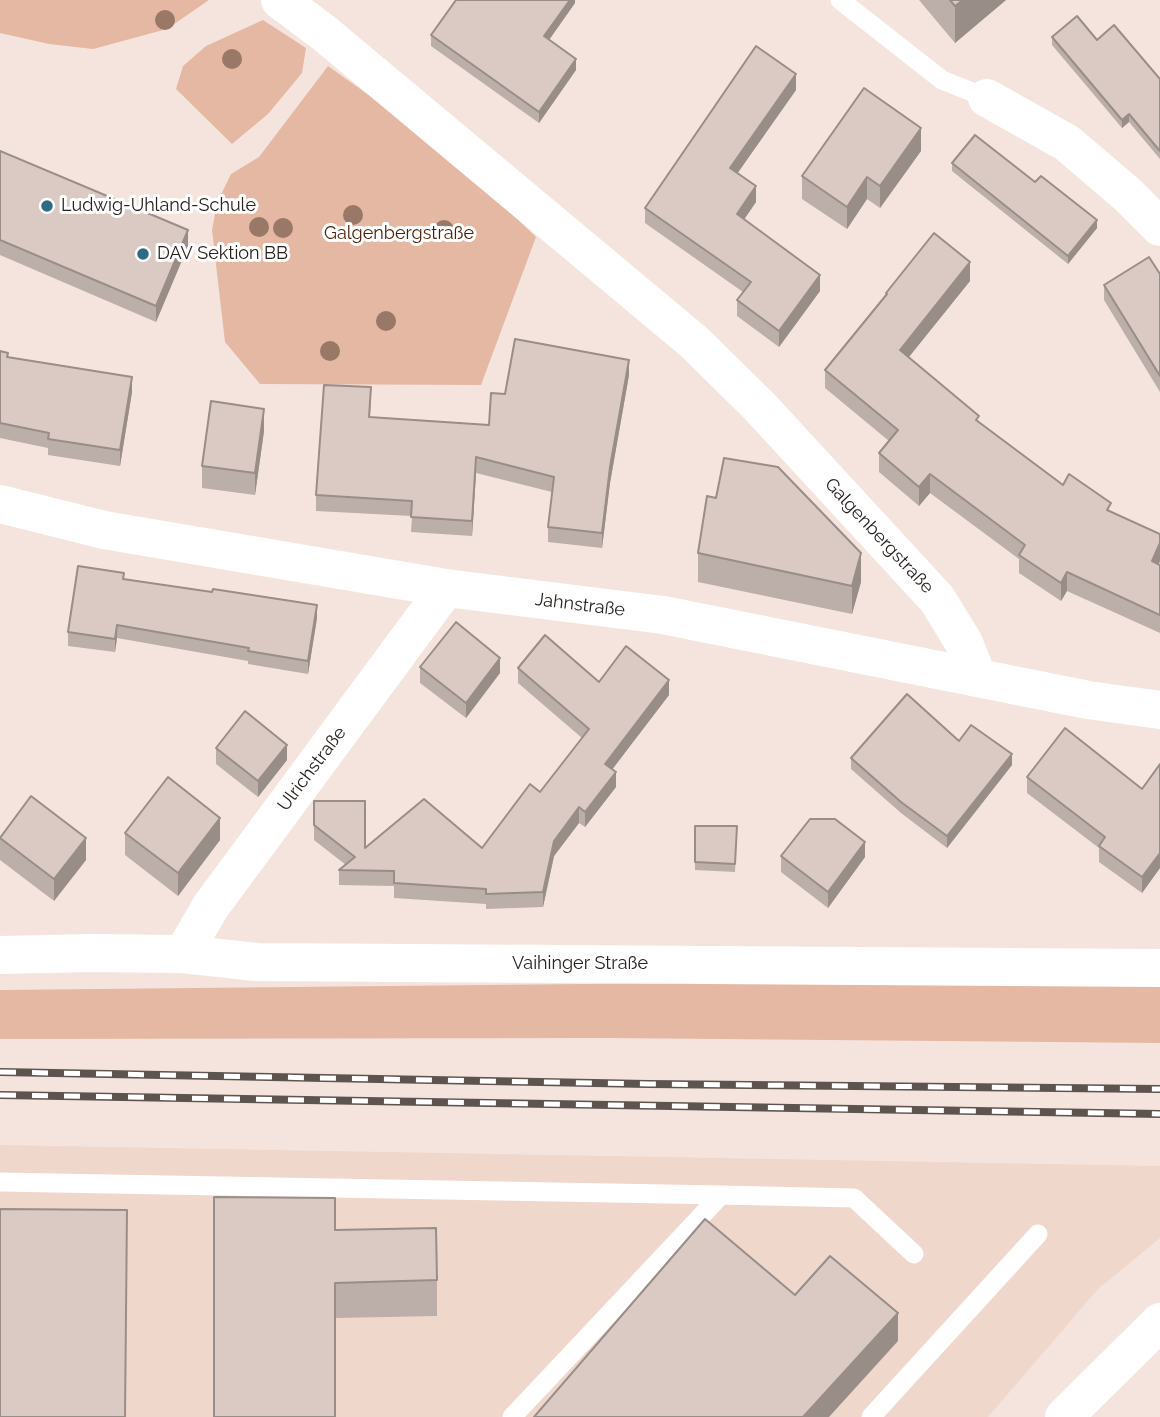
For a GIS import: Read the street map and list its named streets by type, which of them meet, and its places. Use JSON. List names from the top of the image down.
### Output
{
  "streets": {
    "street": [
      "Galgenbergstraße",
      "Jahnstraße",
      "Ulrichstraße",
      "Vaihinger Straße"
    ]
  },
  "crossings": [
    ["Galgenbergstraße", "Jahnstraße"],
    ["Jahnstraße", "Ulrichstraße"],
    ["Ulrichstraße", "Vaihinger Straße"]
  ],
  "parks": ["Galgenbergstraße"],
  "places": ["Ludwig-Uhland-Schule", "DAV Sektion BB"]
}
